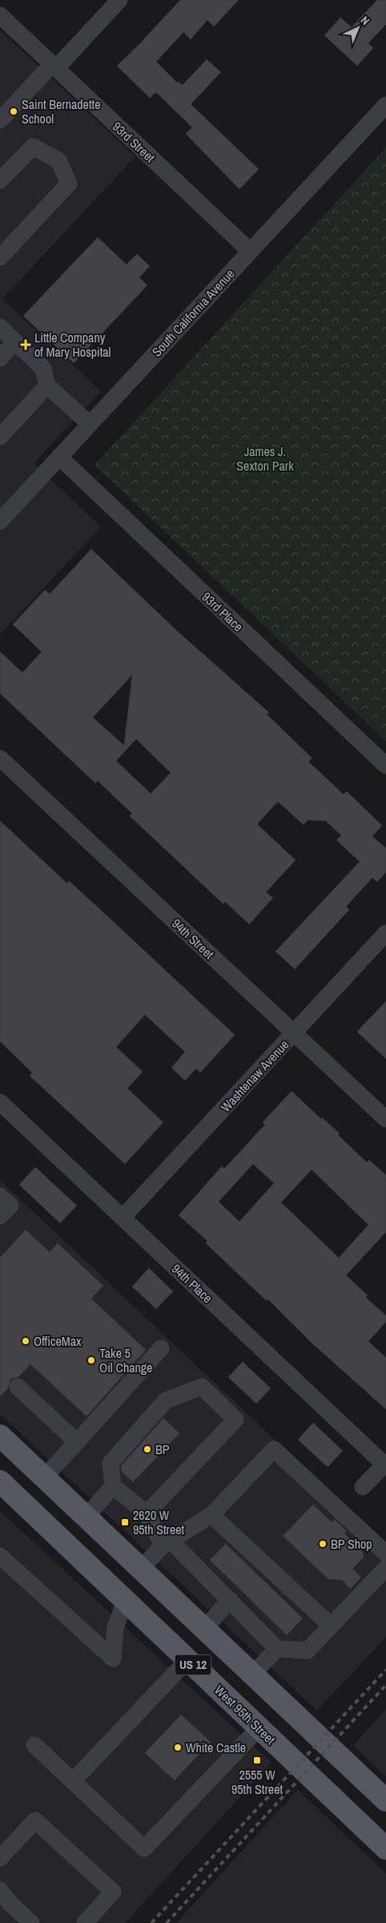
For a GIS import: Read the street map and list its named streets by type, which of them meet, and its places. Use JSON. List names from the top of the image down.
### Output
{
  "streets": {
    "main road": ["US 12", "West 95th Street"],
    "street": [
      "93rd Street",
      "South California Avenue",
      "93rd Place",
      "94th Street",
      "Washtenaw Avenue",
      "94th Place"
    ]
  },
  "crossings": [
    ["93rd Street", "South California Avenue"],
    ["South California Avenue", "93rd Place"],
    ["94th Street", "Washtenaw Avenue"],
    ["Washtenaw Avenue", "94th Place"]
  ],
  "parks": ["James J. Sexton Park"],
  "places": {
    "other": [
      "Saint Bernadette School",
      "OfficeMax",
      "Take 5 Oil Change",
      "BP",
      "BP Shop",
      "White Castle"
    ],
    "health": ["Little Company of Mary Hospital"],
    "transit": ["2620 W 95th Street", "2555 W 95th Street"]
  },
  "north": "top right"
}
